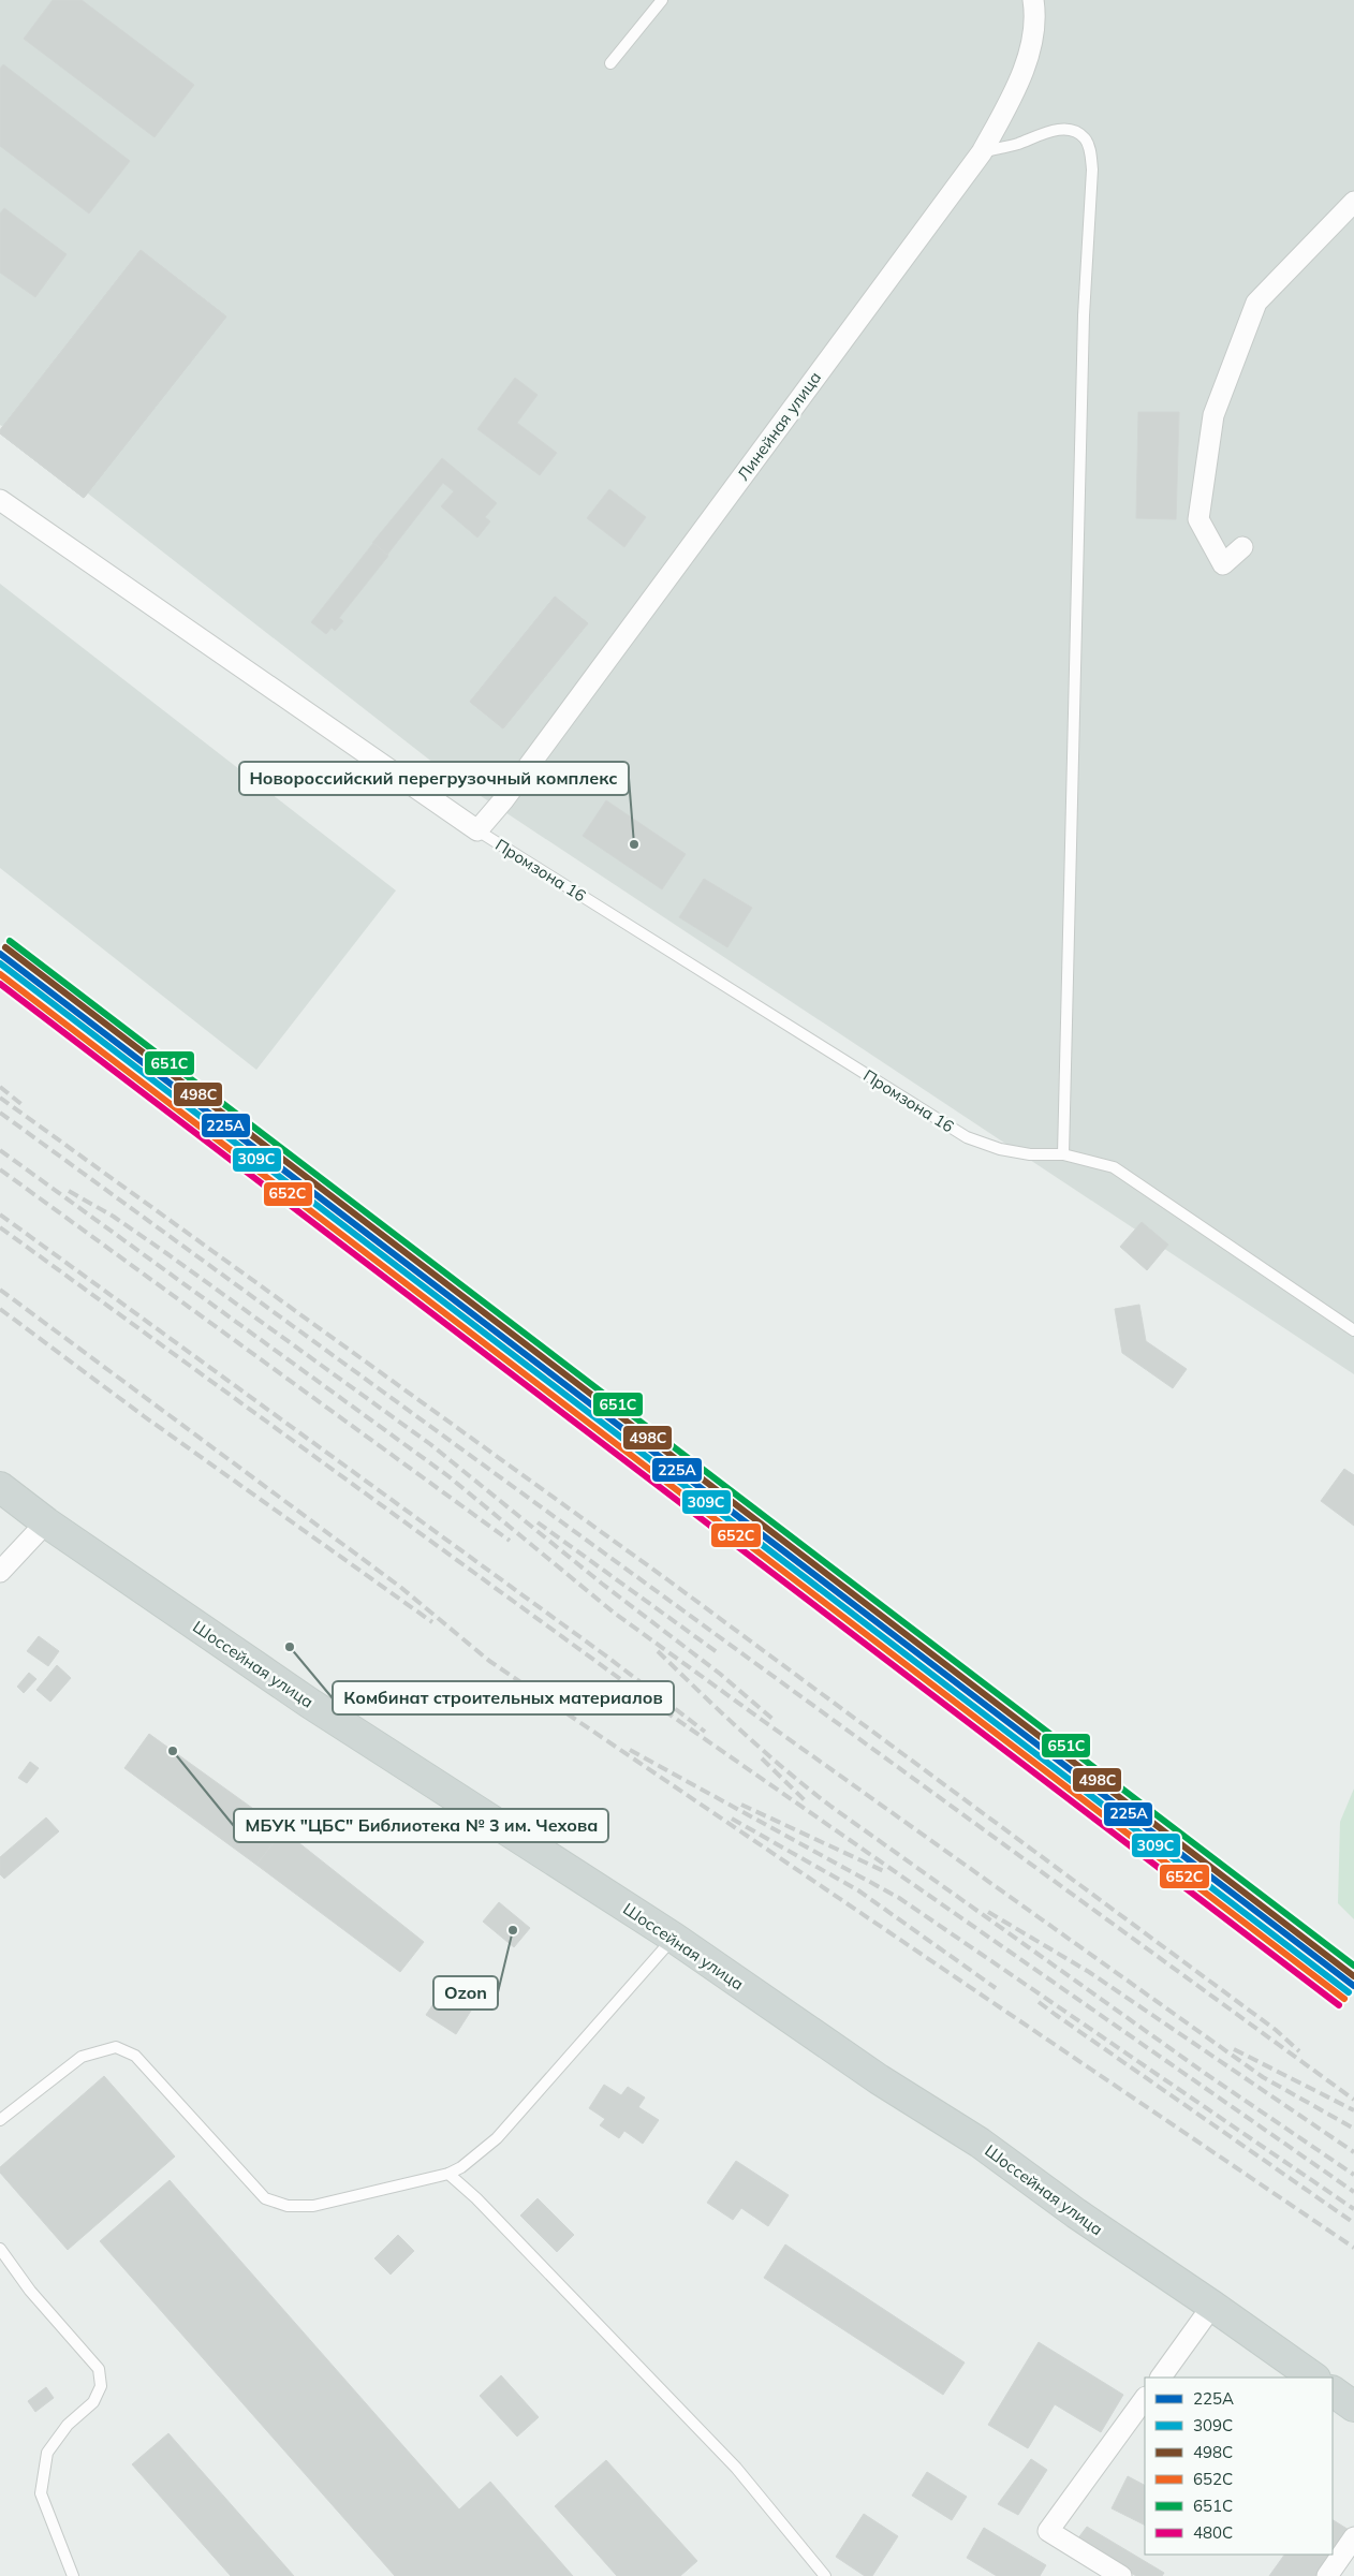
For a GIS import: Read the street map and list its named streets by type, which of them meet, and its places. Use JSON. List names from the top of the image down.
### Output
{
  "streets": {
    "main road": ["Шоссейная улица"],
    "street": ["Линейная улица"],
    "lane": ["Промзона 16"]
  },
  "crossings": [
    ["Линейная улица", "Промзона 16"]
  ],
  "places": [
    "Новороссийский перегрузочный комплекс",
    "Комбинат строительных материалов",
    "МБУК \"ЦБС\" Библиотека № 3 им. Чехова",
    "Ozon"
  ],
  "lines": [
    "transit line 651С",
    "transit line 498С",
    "transit line 225А",
    "transit line 309С",
    "transit line 652С",
    "transit line 480С"
  ],
  "legend": [
    "225А",
    "309С",
    "498С",
    "652С",
    "651С",
    "480С"
  ]
}
